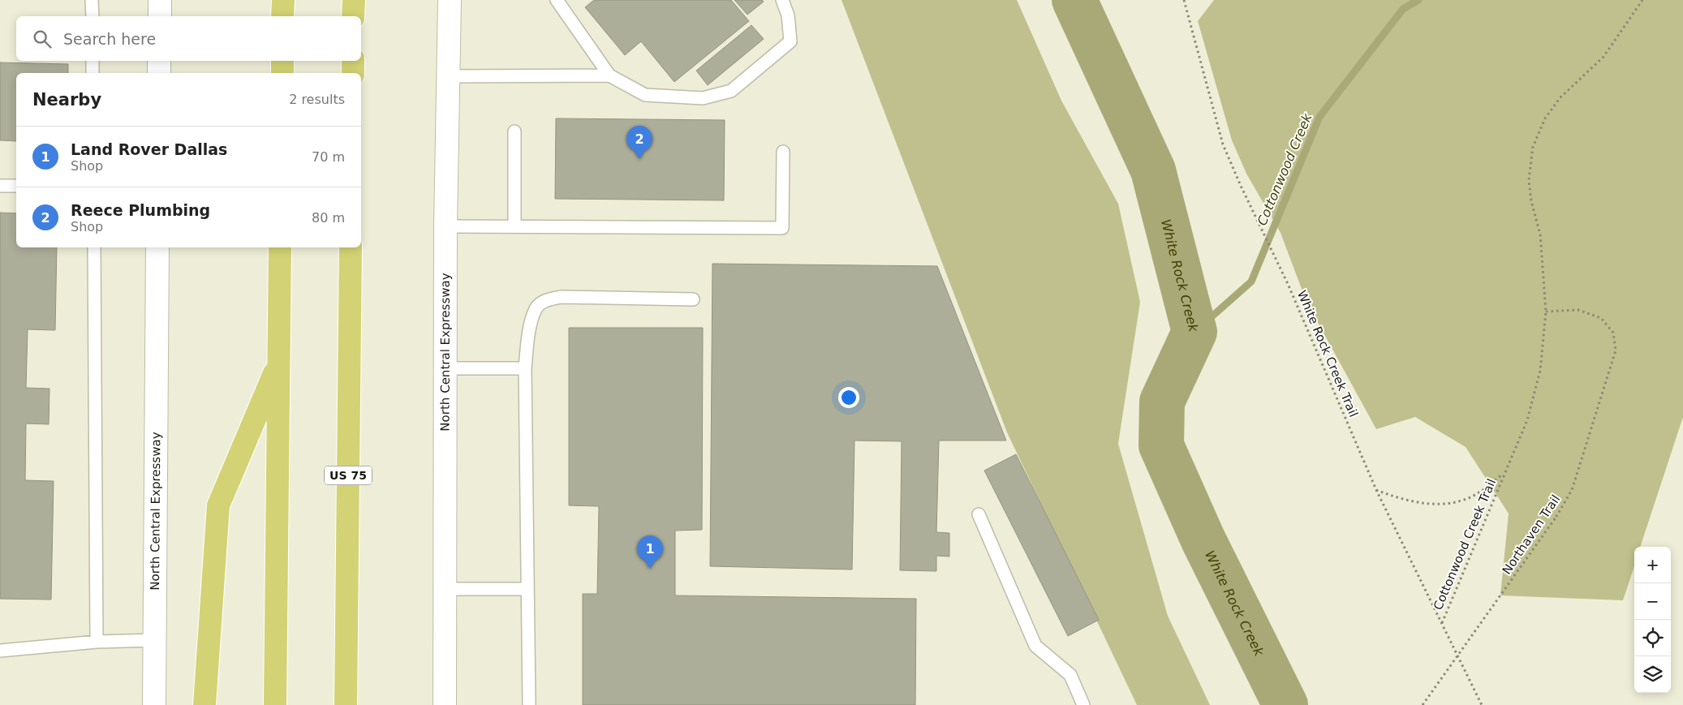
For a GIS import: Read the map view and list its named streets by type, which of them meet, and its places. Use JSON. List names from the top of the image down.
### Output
{
  "streets": {
    "highway": ["US 75"],
    "main road": ["North Central Expressway"],
    "path": ["White Rock Creek Trail", "Northaven Trail", "Cottonwood Creek Trail"]
  },
  "crossings": [
    ["White Rock Creek Trail", "Cottonwood Creek Trail"],
    ["Northaven Trail", "Cottonwood Creek Trail"]
  ],
  "water": ["Cottonwood Creek", "White Rock Creek"],
  "page": {
    "search": "Search here",
    "heading": ["Nearby", "2 results"],
    "pins": ["2", "1"],
    "list": [
      {
        "mark": "1",
        "name": "Land Rover Dallas",
        "note": "Shop",
        "value": "70 m"
      },
      {
        "mark": "2",
        "name": "Reece Plumbing",
        "note": "Shop",
        "value": "80 m"
      }
    ],
    "map_buttons": ["+", "−"]
  }
}
